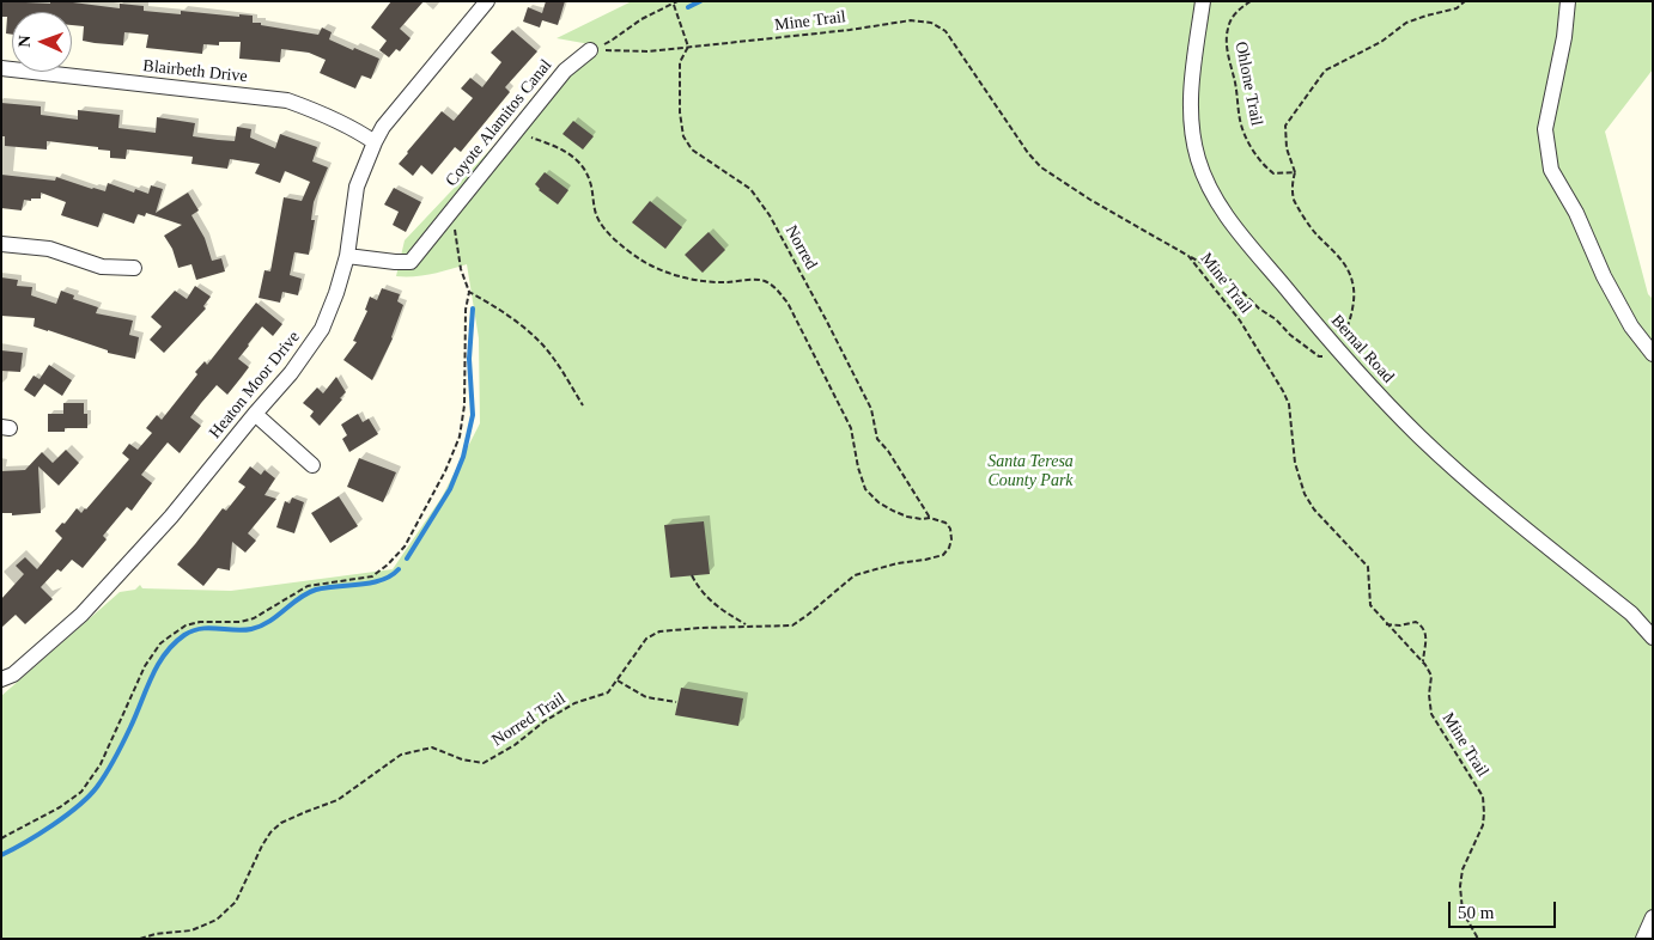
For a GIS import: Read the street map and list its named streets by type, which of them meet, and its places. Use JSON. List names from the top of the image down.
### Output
{
  "streets": {
    "street": [
      "Blairbeth Drive",
      "Coyote Alamitos Canal",
      "Bernal Road",
      "Heaton Moor Drive"
    ],
    "path": [
      "Mine Trail",
      "Ohlone Trail",
      "Norred",
      "Norred Trail"
    ]
  },
  "crossings": [
    ["Mine Trail", "Coyote Alamitos Canal"],
    ["Mine Trail", "Norred"],
    ["Blairbeth Drive", "Heaton Moor Drive"],
    ["Coyote Alamitos Canal", "Heaton Moor Drive"],
    ["Norred", "Norred Trail"]
  ],
  "parks": ["Santa Teresa County Park"],
  "scale_bar": "50 m",
  "north": "left"
}
